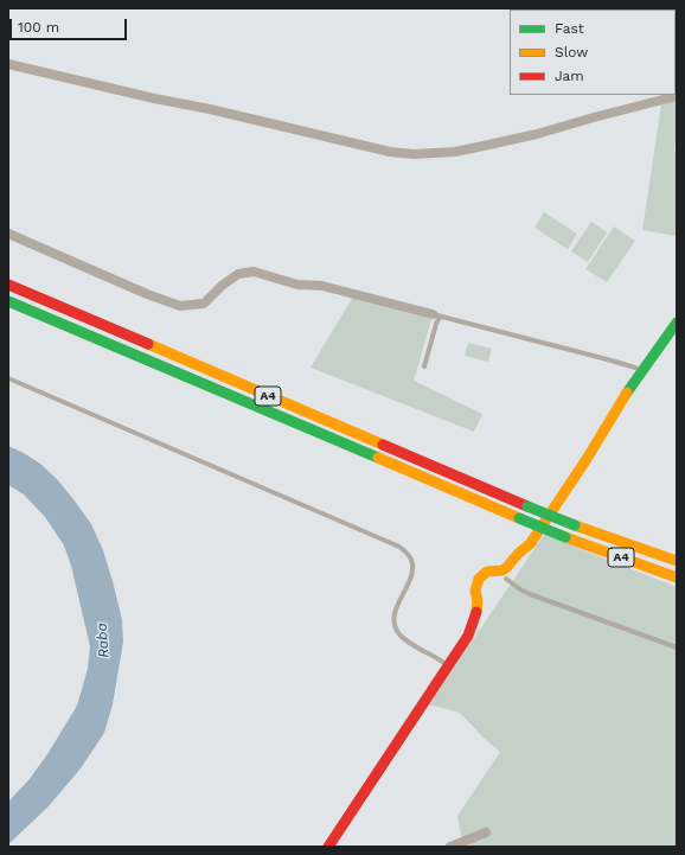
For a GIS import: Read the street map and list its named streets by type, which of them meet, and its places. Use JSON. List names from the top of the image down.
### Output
{
  "streets": {
    "main road": ["A4"]
  },
  "water": ["Raba"],
  "legend": ["Fast", "Slow", "Jam"],
  "scale_bar": "100 m"
}
